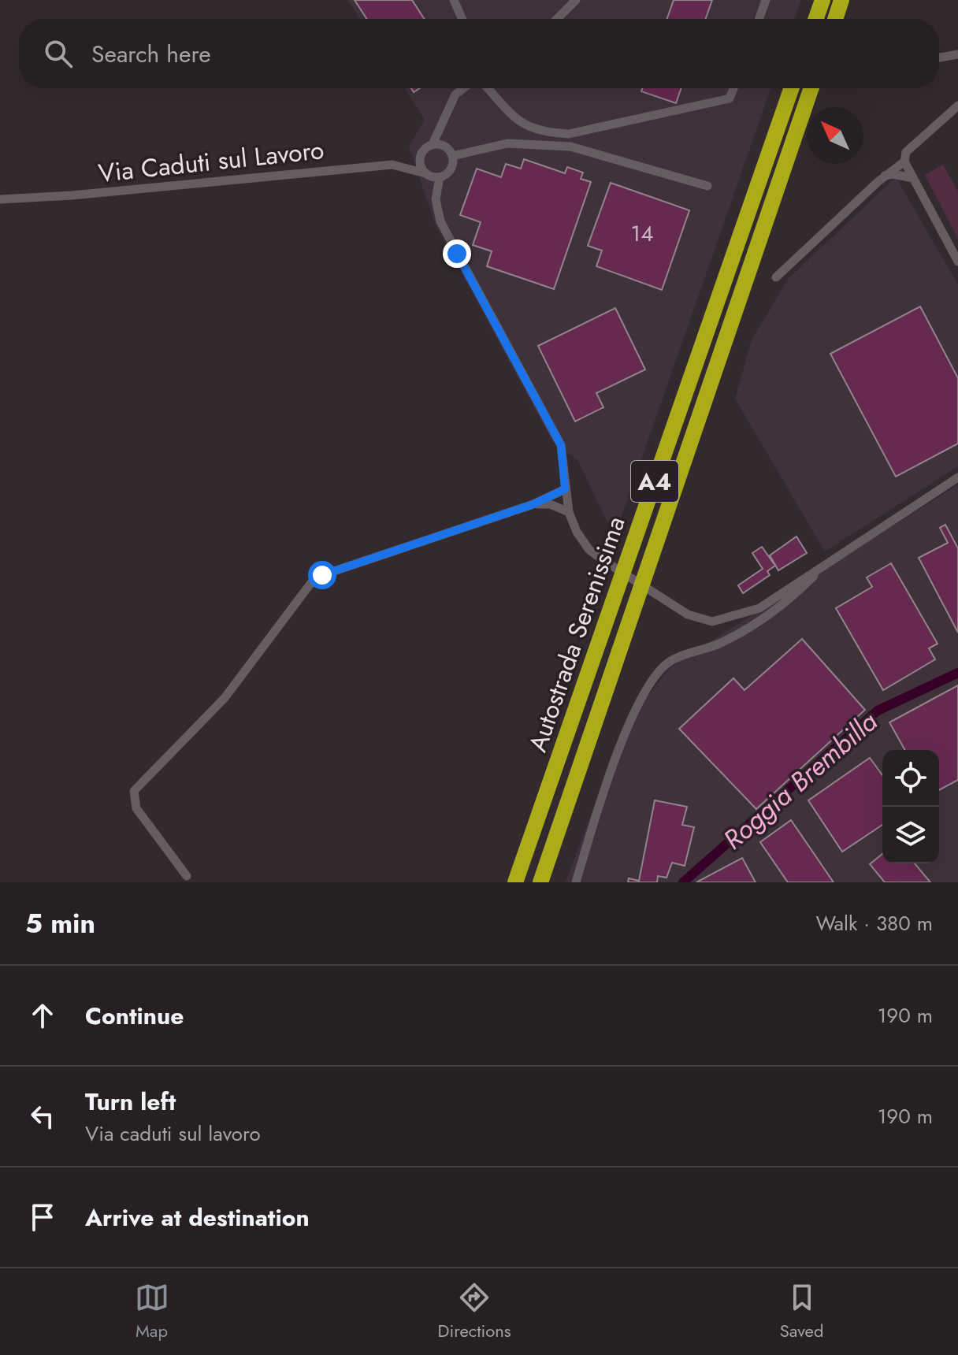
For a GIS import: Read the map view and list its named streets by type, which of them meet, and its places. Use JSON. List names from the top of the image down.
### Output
{
  "streets": {
    "highway": ["A4", "Autostrada Serenissima"],
    "street": ["Via Caduti sul Lavoro"]
  },
  "water": ["Roggia Brembilla"],
  "house_numbers": ["14"],
  "north": "top left",
  "page": {
    "search": "Search here",
    "heading": ["5 min", "Walk · 380 m"],
    "list": [
      ["Continue", "190 m"],
      ["Turn left", "Via caduti sul lavoro", "190 m"],
      "Arrive at destination"
    ],
    "nav": ["Map", "Directions", "Saved"]
  }
}
